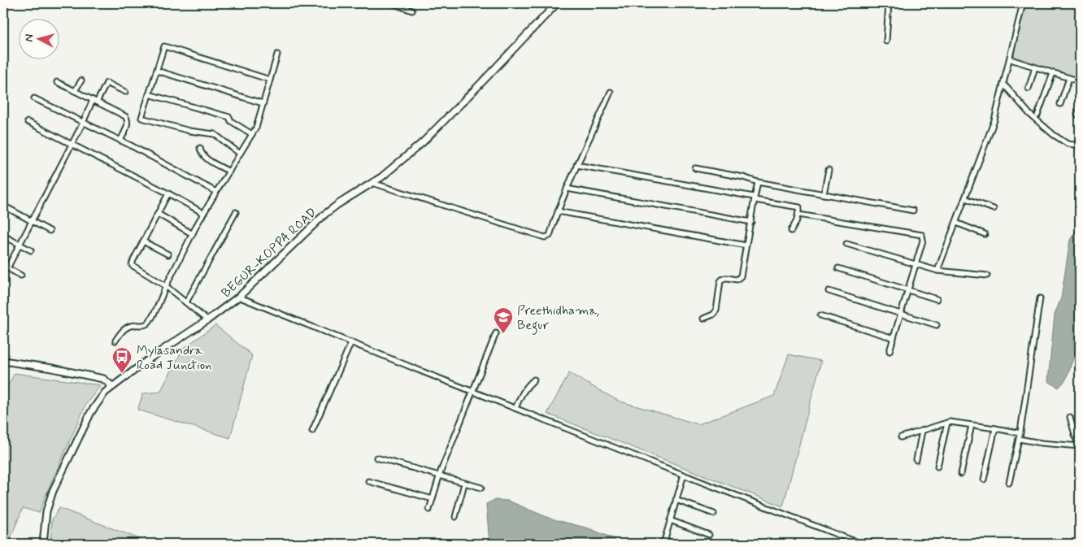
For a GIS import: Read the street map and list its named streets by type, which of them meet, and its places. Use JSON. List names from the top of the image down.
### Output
{
  "streets": {
    "main road": ["BEGUR-KOPPA ROAD"]
  },
  "places": {
    "school or university": ["Preethidhama, Begur"],
    "bus stop": ["Mylasandra Road Junction"]
  },
  "north": "left"
}
